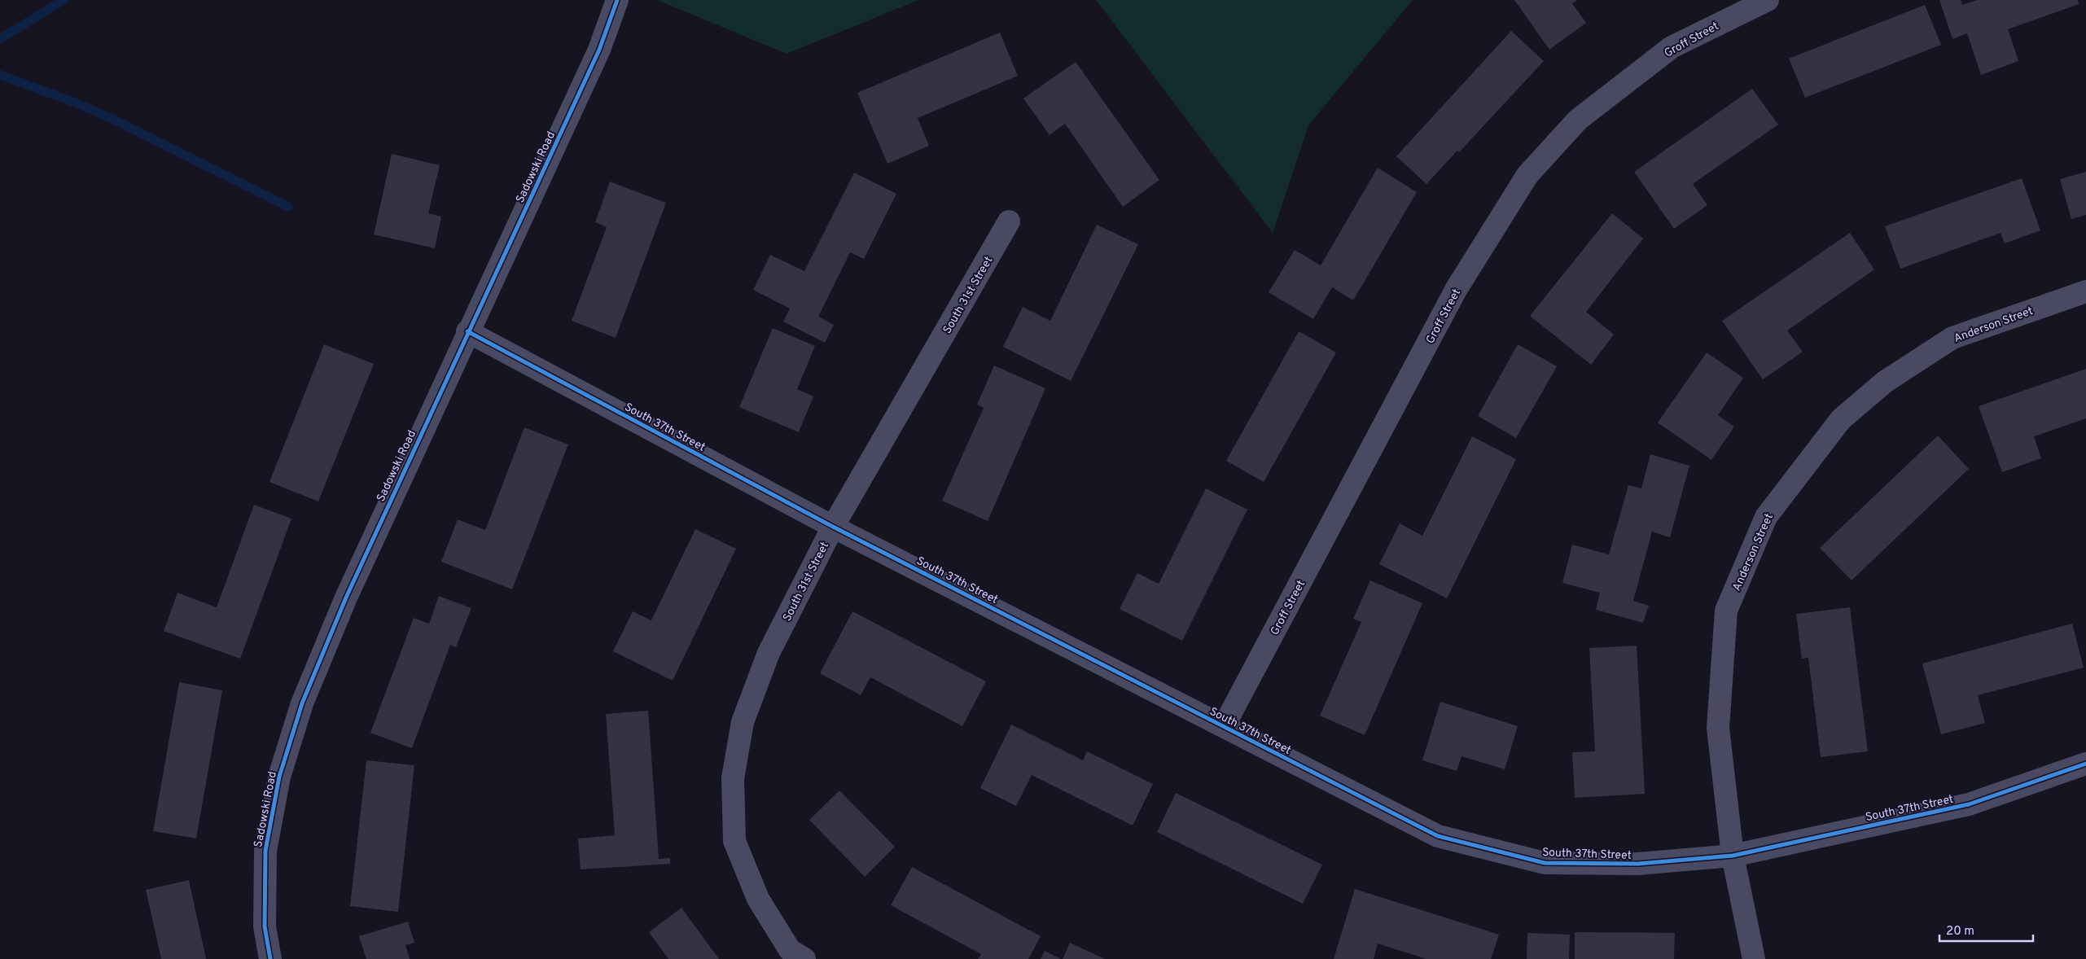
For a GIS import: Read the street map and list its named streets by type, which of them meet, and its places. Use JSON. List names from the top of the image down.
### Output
{
  "streets": {
    "street": [
      "Groff Street",
      "Sadowski Road",
      "South 31st Street",
      "Anderson Street",
      "South 37th Street"
    ]
  },
  "crossings": [
    ["Groff Street", "South 37th Street"],
    ["Sadowski Road", "South 37th Street"],
    ["South 31st Street", "South 37th Street"],
    ["Anderson Street", "South 37th Street"]
  ],
  "scale_bar": "20 m"
}
